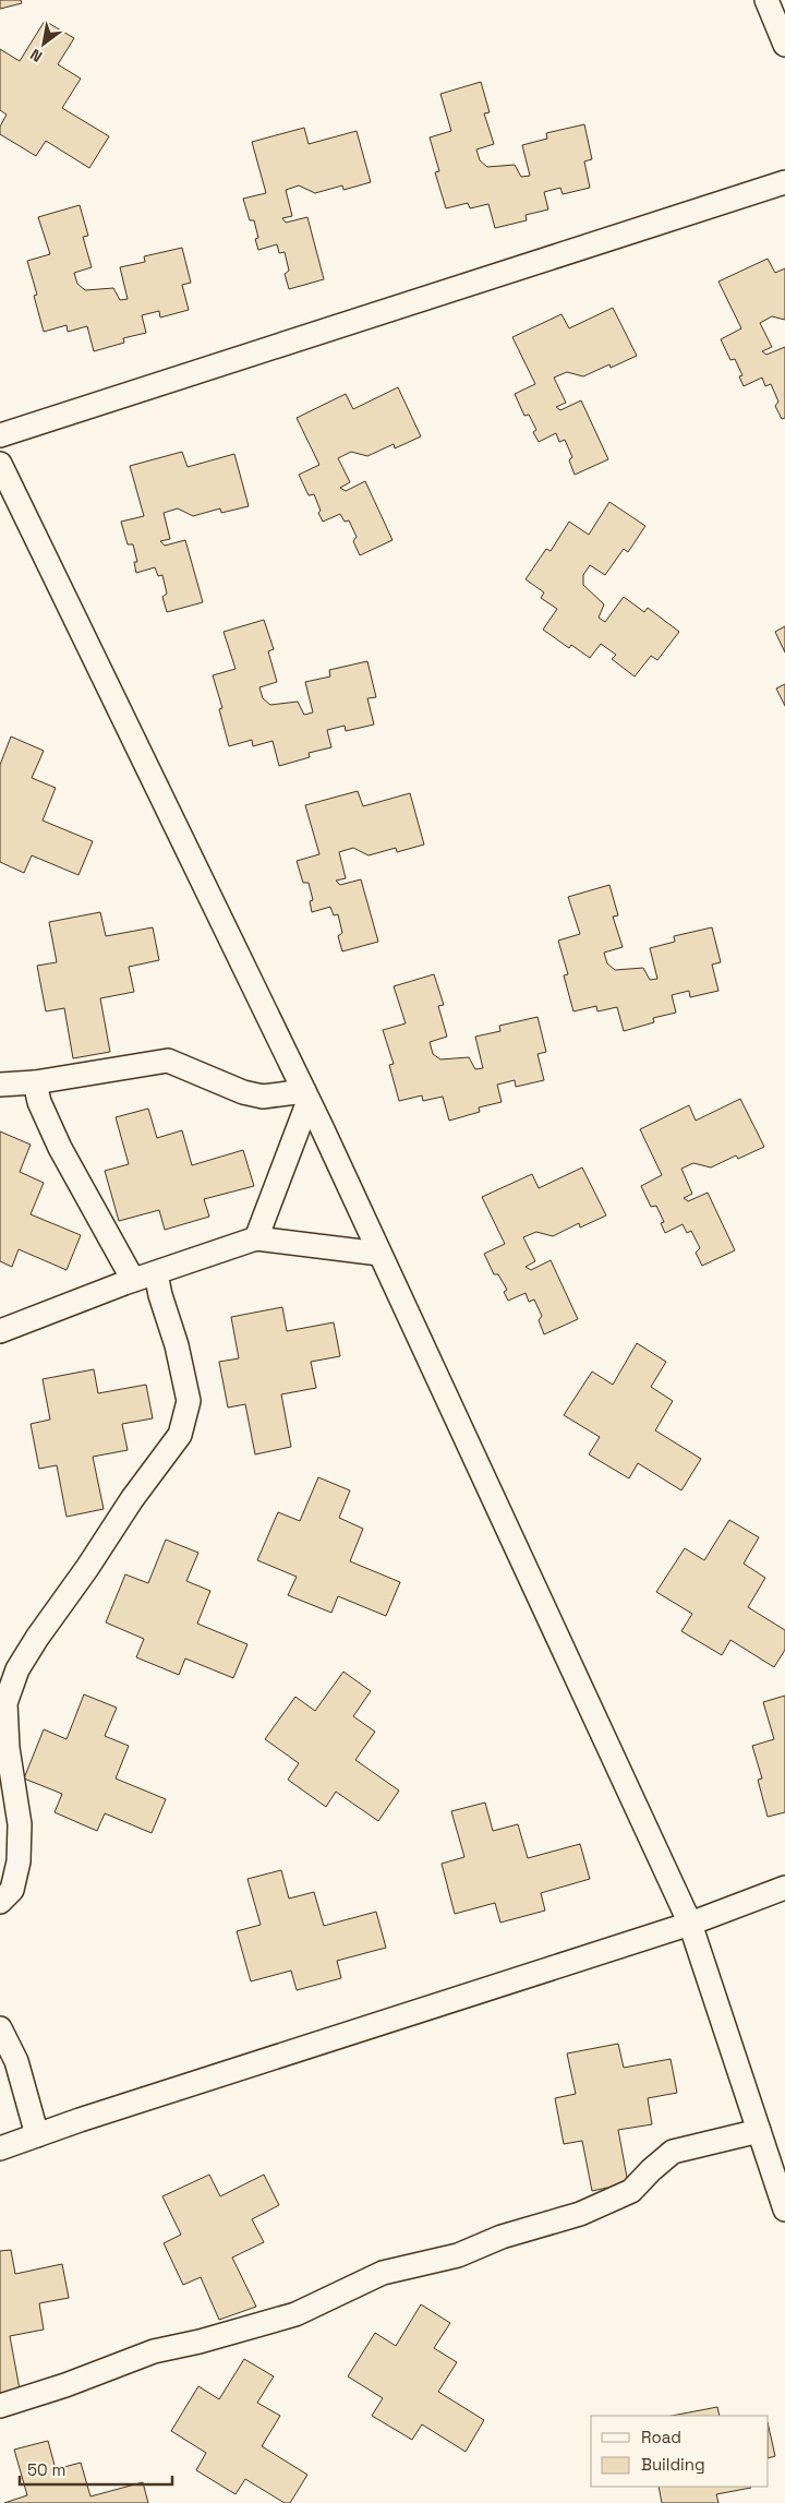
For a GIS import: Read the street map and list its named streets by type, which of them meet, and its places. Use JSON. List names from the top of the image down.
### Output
{
  "legend": ["Road", "Building"],
  "scale_bar": "50 m",
  "north": "bottom left"
}
